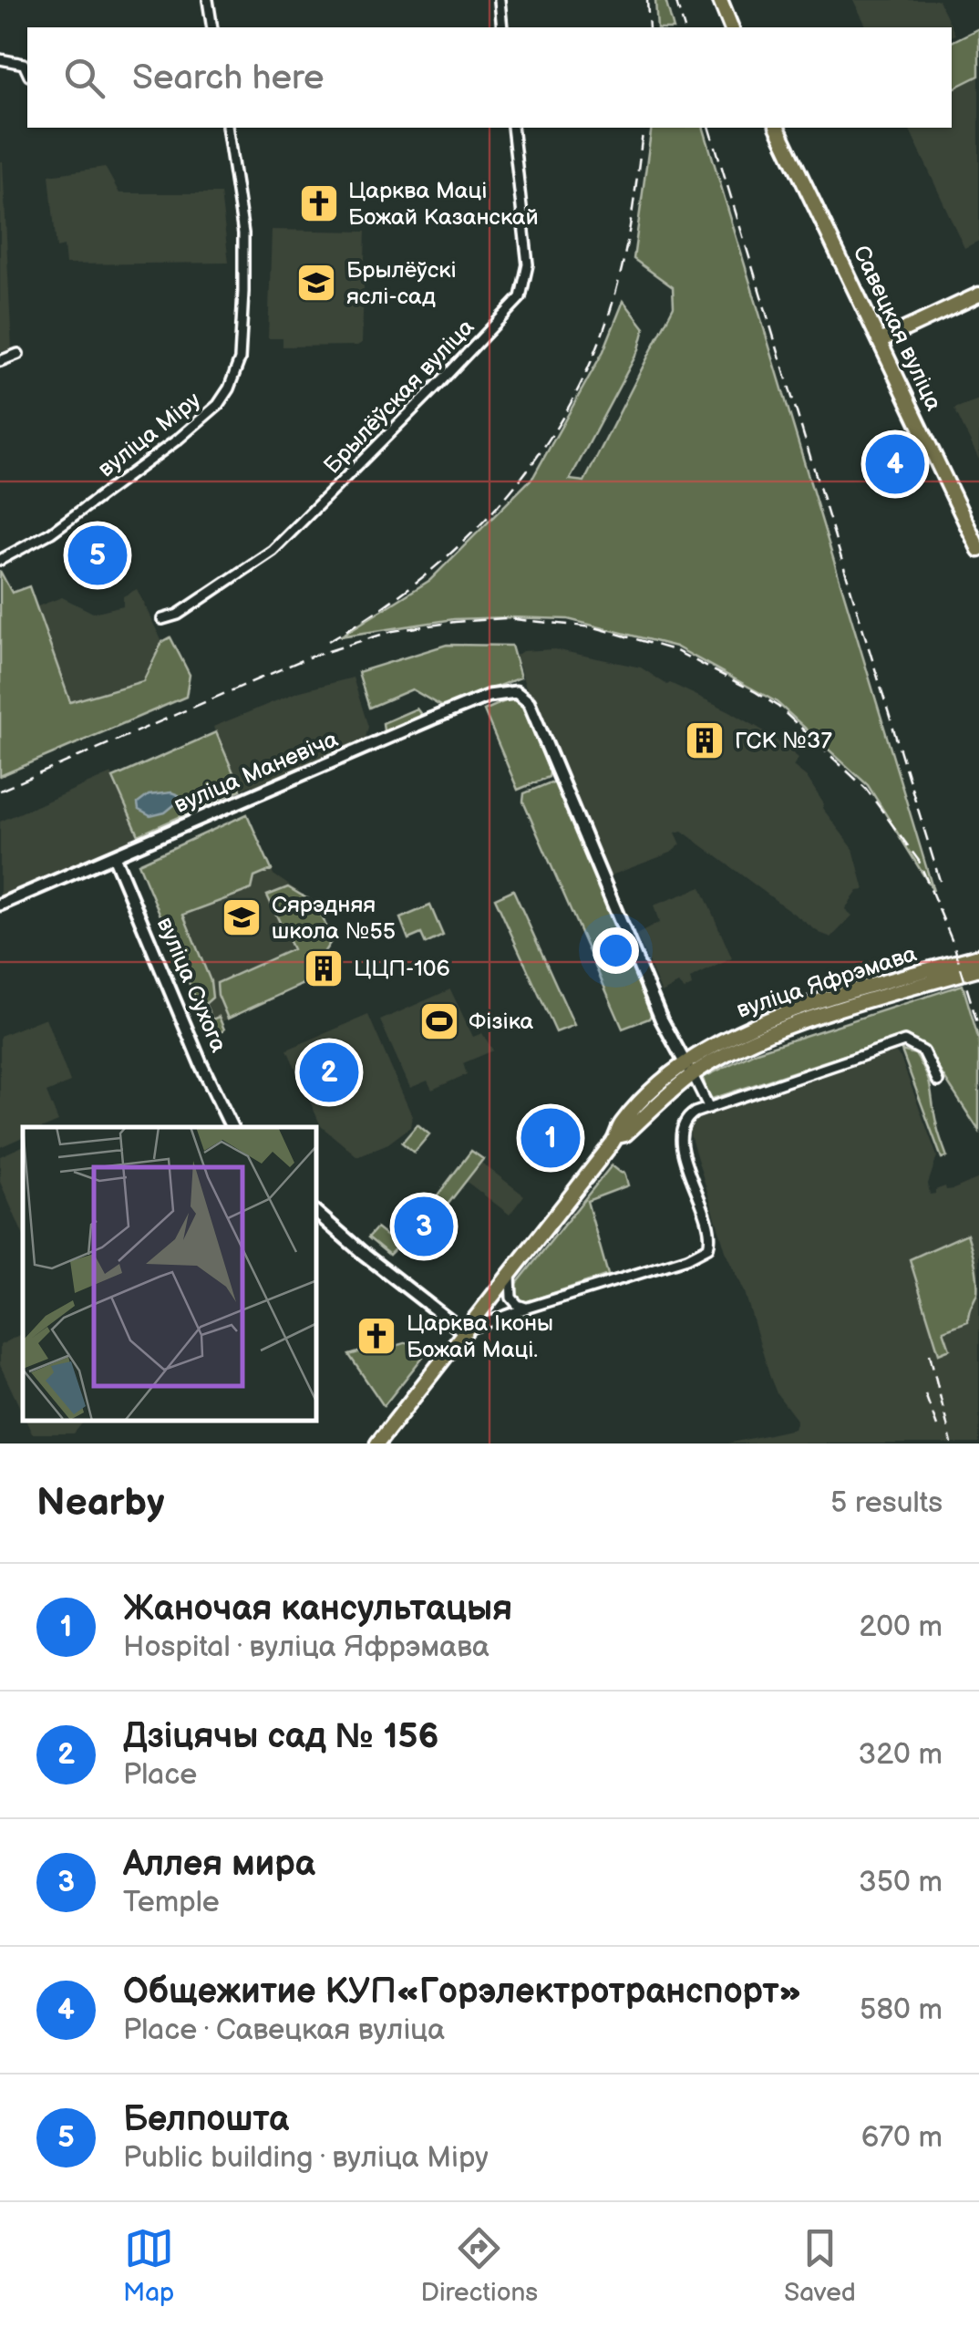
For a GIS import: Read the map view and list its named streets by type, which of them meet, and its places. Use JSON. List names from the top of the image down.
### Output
{
  "streets": {
    "main road": ["Савецкая вуліца", "вуліца Яфрэмава"],
    "street": [
      "Брылёўская вуліца",
      "вуліца Міру",
      "вуліца Маневіча",
      "вуліца Сухога"
    ]
  },
  "crossings": [
    ["вуліца Маневіча", "вуліца Яфрэмава"],
    ["вуліца Маневіча", "вуліца Сухога"]
  ],
  "places": {
    "church": ["Царква Маці Божай Казанскай", "Царква Іконы Божай Маці."],
    "school or university": ["Брылёўскі яслі-сад", "Сярэдняя школа №55"],
    "building": ["ГСК №37", "ЦЦП-106"],
    "sports": ["Фізіка"]
  },
  "page": {
    "search": "Search here",
    "pins": [
      "4",
      "5",
      "2",
      "1",
      "3"
    ],
    "heading": ["Nearby", "5 results"],
    "list": [
      {
        "mark": "1",
        "name": "Жаночая кансультацыя",
        "note": "Hospital · вуліца Яфрэмава",
        "value": "200 m"
      },
      {
        "mark": "2",
        "name": "Дзіцячы сад № 156",
        "note": "Place",
        "value": "320 m"
      },
      {
        "mark": "3",
        "name": "Аллея мира",
        "note": "Temple",
        "value": "350 m"
      },
      {
        "mark": "4",
        "name": "Общежитие КУП«Горэлектротранспорт»",
        "note": "Place · Савецкая вуліца",
        "value": "580 m"
      },
      {
        "mark": "5",
        "name": "Белпошта",
        "note": "Public building · вуліца Міру",
        "value": "670 m"
      }
    ],
    "nav": ["Map", "Directions", "Saved"]
  }
}
